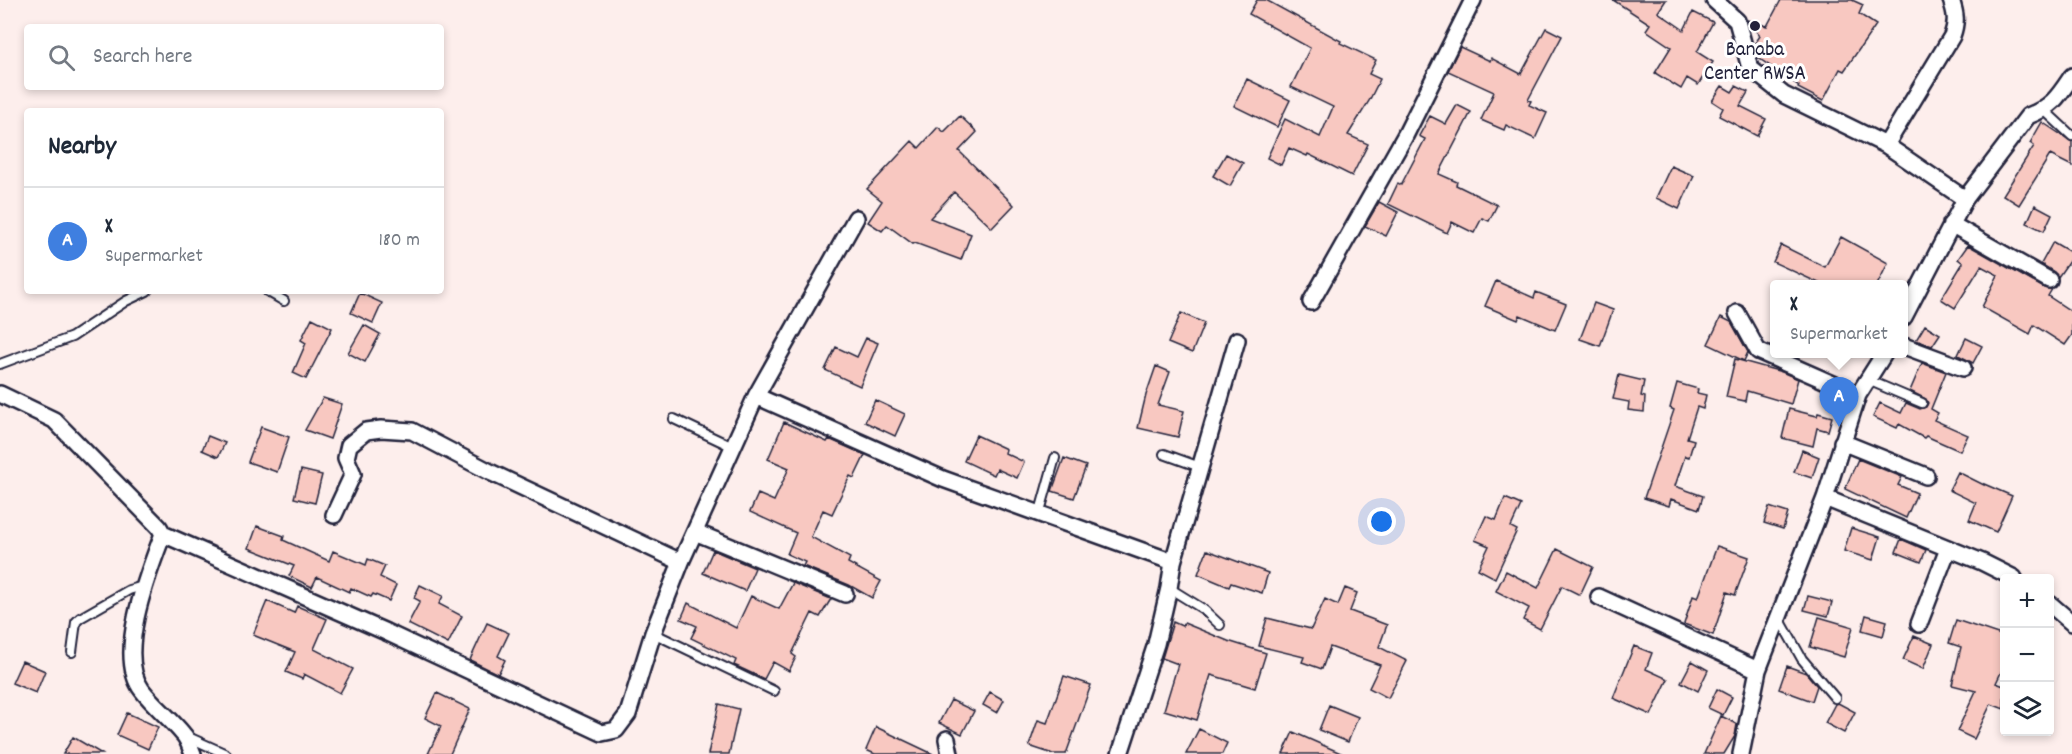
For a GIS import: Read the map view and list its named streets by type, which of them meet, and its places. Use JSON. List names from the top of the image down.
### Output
{
  "places": ["Banaba Center RWSA"],
  "page": {
    "search": "Search here",
    "heading": "Nearby",
    "list": [
      {
        "mark": "A",
        "name": "X",
        "note": "Supermarket",
        "value": "180 m"
      }
    ],
    "popup": ["X", "Supermarket"],
    "pins": "A",
    "map_buttons": ["+", "−"]
  }
}
